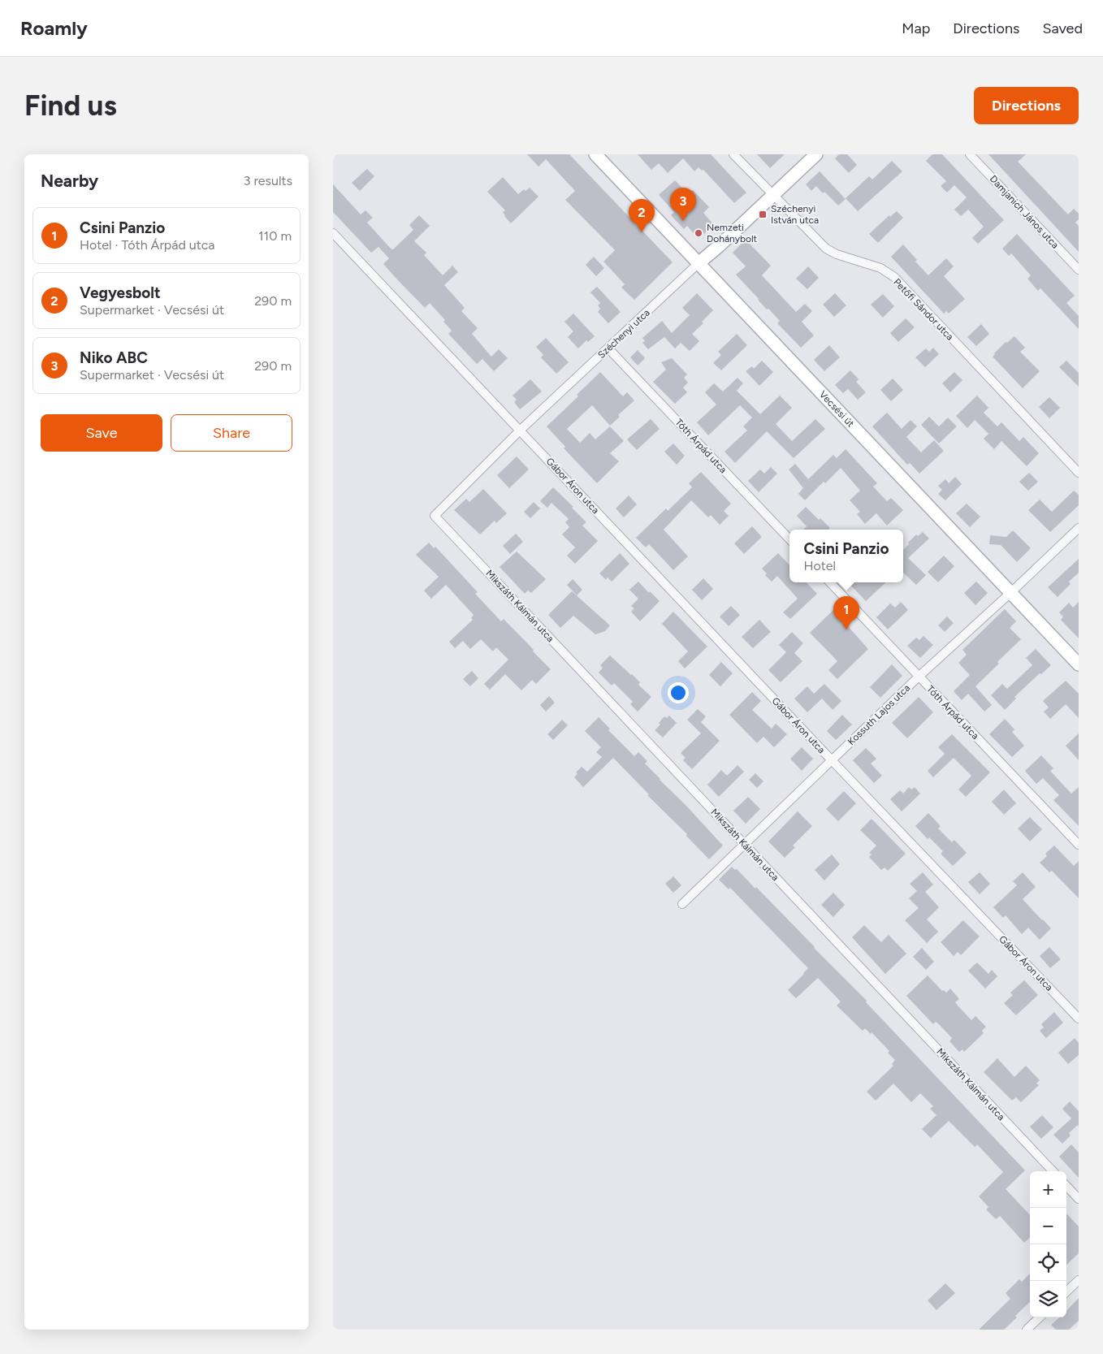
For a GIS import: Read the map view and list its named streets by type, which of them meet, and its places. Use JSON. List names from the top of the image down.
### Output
{
  "streets": {
    "main road": ["Széchenyi utca", "Vecsési út"],
    "street": [
      "Damjanich János utca",
      "Petőfi Sándor utca",
      "Tóth Árpád utca",
      "Gábor Áron utca",
      "Mikszáth Kálmán utca",
      "Kossuth Lajos utca"
    ]
  },
  "crossings": [
    ["Petőfi Sándor utca", "Széchenyi utca"],
    ["Széchenyi utca", "Vecsési út"],
    ["Széchenyi utca", "Tóth Árpád utca"],
    ["Széchenyi utca", "Gábor Áron utca"],
    ["Széchenyi utca", "Mikszáth Kálmán utca"],
    ["Vecsési út", "Kossuth Lajos utca"],
    ["Tóth Árpád utca", "Kossuth Lajos utca"],
    ["Gábor Áron utca", "Kossuth Lajos utca"],
    ["Mikszáth Kálmán utca", "Kossuth Lajos utca"]
  ],
  "places": {
    "transit": ["Széchenyi István utca"],
    "other": ["Nemzeti Dohánybolt"]
  },
  "page": {
    "header": "Roamly",
    "nav": ["Map", "Directions", "Saved"],
    "buttons": [
      "Directions",
      ["Save", "Share"]
    ],
    "title": "Find us",
    "heading": ["Nearby", "3 results"],
    "pins": ["3", "2", "1"],
    "list": [
      {
        "mark": "1",
        "name": "Csini Panzio",
        "note": "Hotel · Tóth Árpád utca",
        "value": "110 m"
      },
      {
        "mark": "2",
        "name": "Vegyesbolt",
        "note": "Supermarket · Vecsési út",
        "value": "290 m"
      },
      {
        "mark": "3",
        "name": "Niko ABC",
        "note": "Supermarket · Vecsési út",
        "value": "290 m"
      }
    ],
    "popup": ["Csini Panzio", "Hotel"],
    "map_buttons": ["+", "−"]
  }
}
